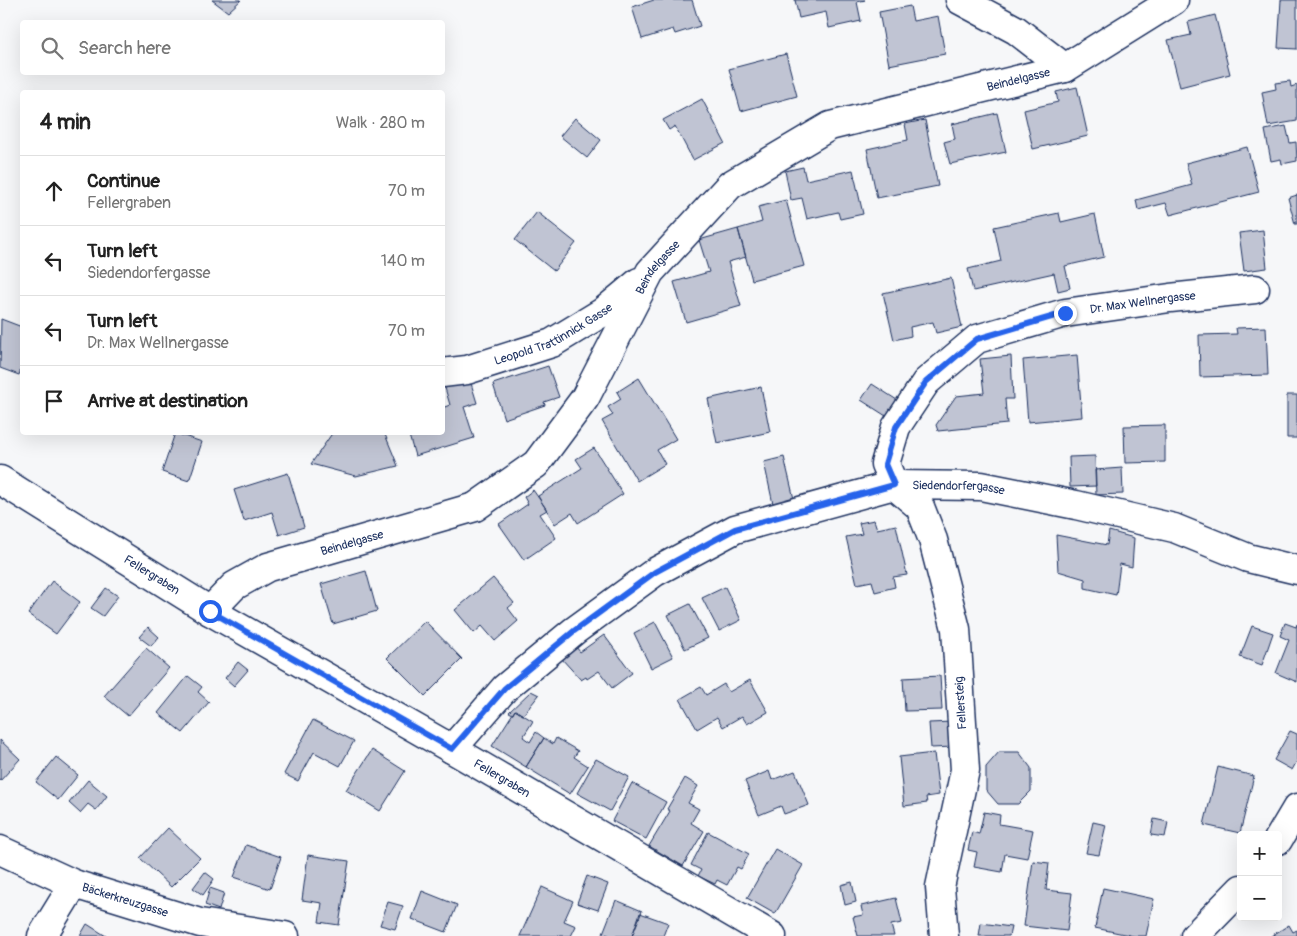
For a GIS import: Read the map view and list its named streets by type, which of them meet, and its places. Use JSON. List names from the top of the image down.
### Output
{
  "streets": {
    "street": [
      "Beindelgasse",
      "Dr. Max Wellnergasse",
      "Leopold Trattinnick Gasse",
      "Siedendorfergasse",
      "Fellergraben",
      "Fellersteig",
      "Bäckerkreuzgasse"
    ]
  },
  "crossings": [
    ["Beindelgasse", "Leopold Trattinnick Gasse"],
    ["Beindelgasse", "Fellergraben"],
    ["Dr. Max Wellnergasse", "Siedendorfergasse"],
    ["Dr. Max Wellnergasse", "Fellersteig"],
    ["Siedendorfergasse", "Fellergraben"],
    ["Siedendorfergasse", "Fellersteig"]
  ],
  "page": {
    "search": "Search here",
    "heading": ["4 min", "Walk · 280 m"],
    "list": [
      ["Continue", "Fellergraben", "70 m"],
      ["Turn left", "Siedendorfergasse", "140 m"],
      ["Turn left", "Dr. Max Wellnergasse", "70 m"],
      "Arrive at destination"
    ],
    "map_buttons": ["+", "−"]
  }
}
